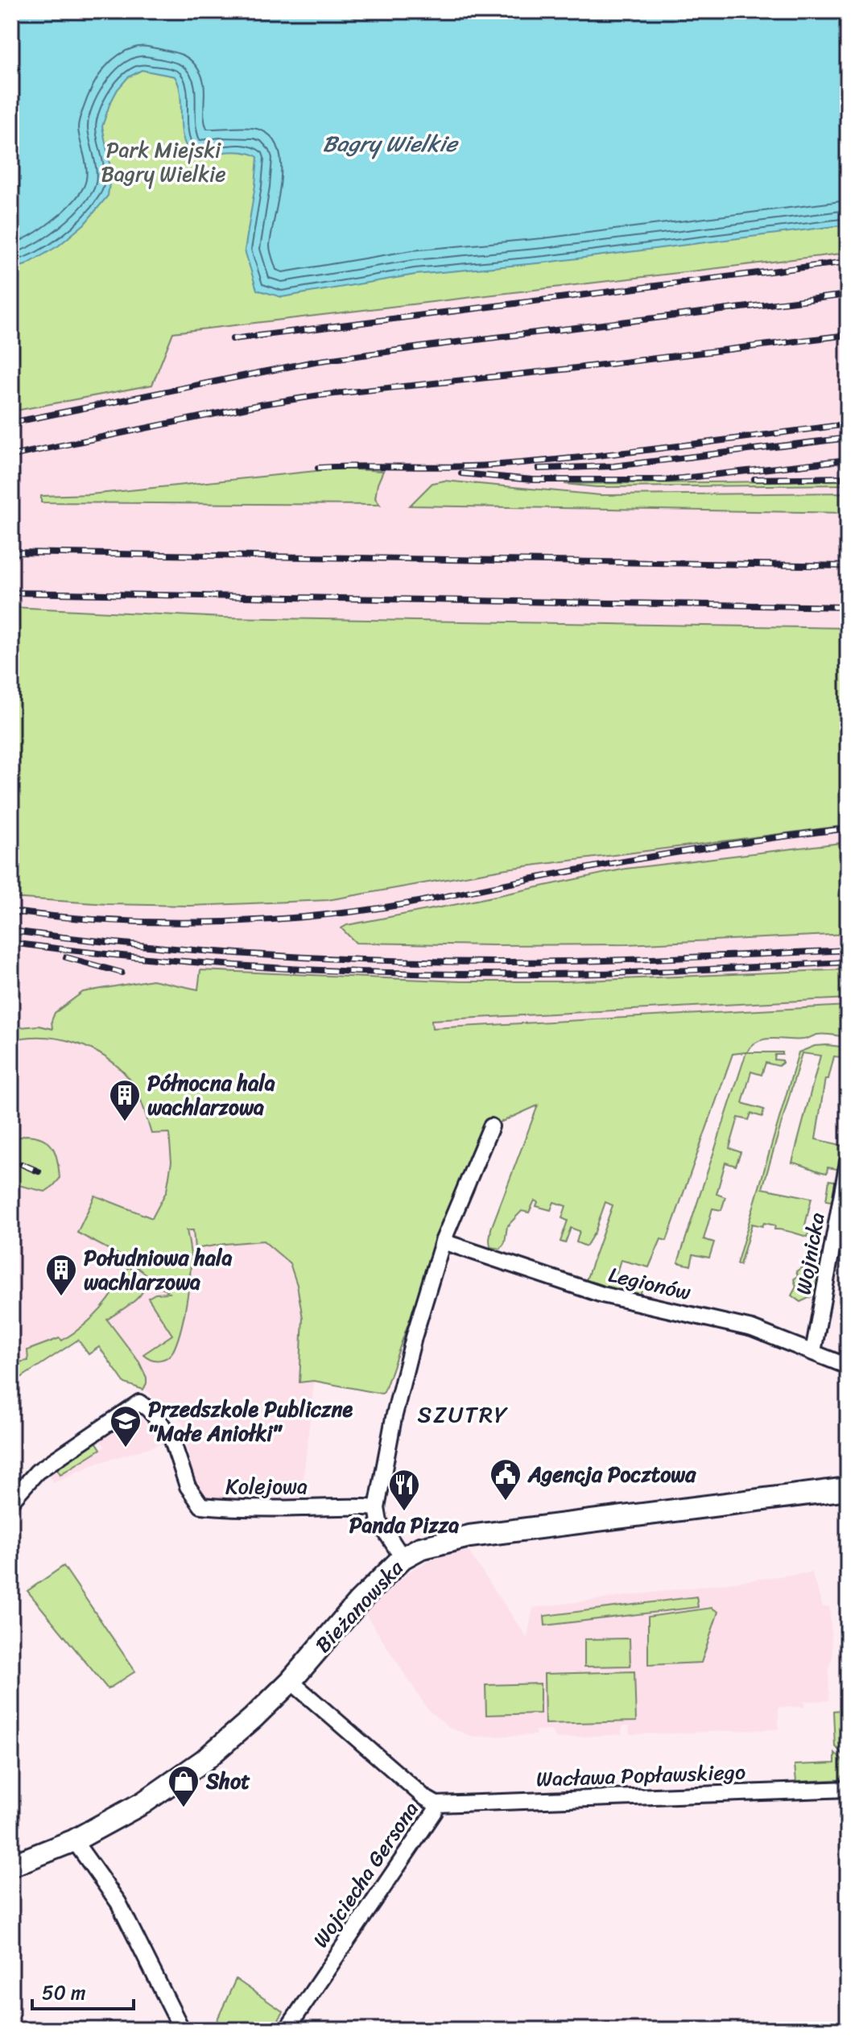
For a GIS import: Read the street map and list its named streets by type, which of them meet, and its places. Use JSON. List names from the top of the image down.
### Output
{
  "streets": {
    "street": [
      "Wojnicka",
      "Legionów",
      "Kolejowa",
      "Bieżanowska",
      "Wacława Popławskiego",
      "Wojciecha Gersona"
    ]
  },
  "crossings": [
    ["Wojnicka", "Legionów"],
    ["Bieżanowska", "Wojciecha Gersona"],
    ["Wacława Popławskiego", "Wojciecha Gersona"]
  ],
  "districts": ["SZUTRY"],
  "water": ["Bagry Wielkie"],
  "parks": ["Park Miejski Bagry Wielkie"],
  "places": {
    "building": ["Północna hala wachlarzowa", "Południowa hala wachlarzowa"],
    "school or university": ["Przedszkole Publiczne \"Małe Aniołki\""],
    "public building": ["Agencja Pocztowa"],
    "restaurant": ["Panda Pizza"],
    "shop": ["Shot"]
  },
  "scale_bar": "50 m"
}
